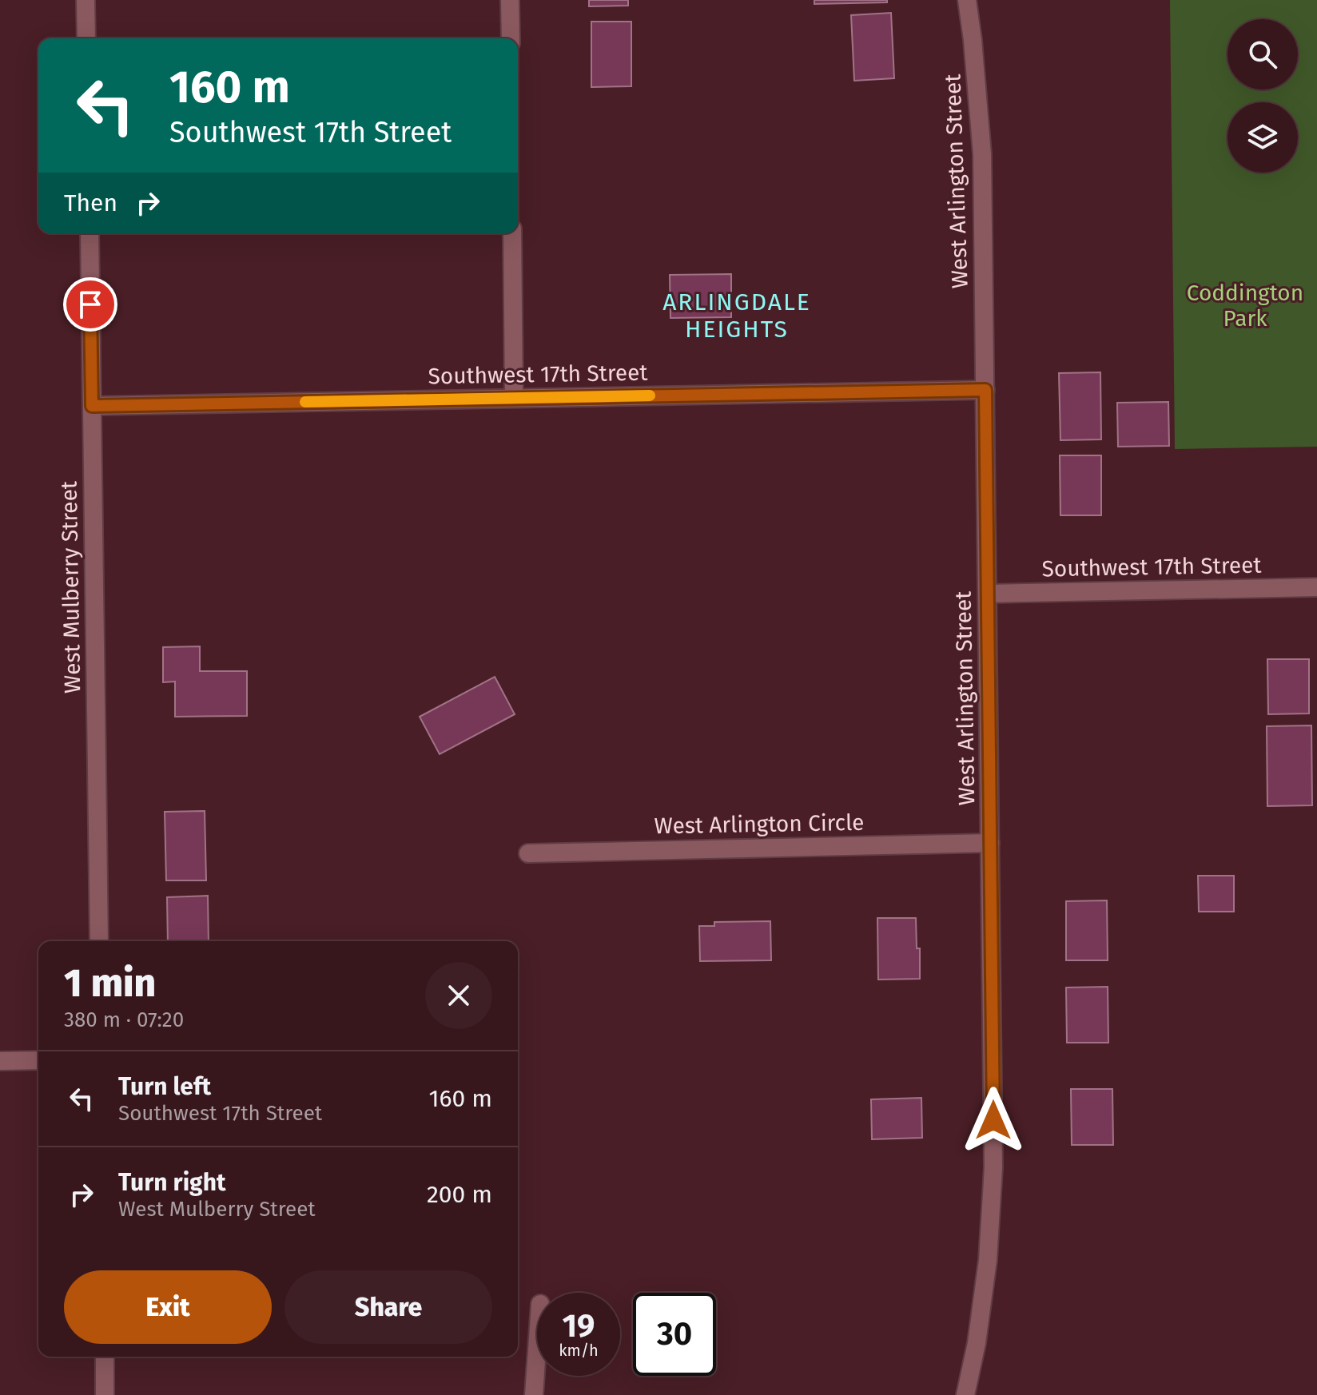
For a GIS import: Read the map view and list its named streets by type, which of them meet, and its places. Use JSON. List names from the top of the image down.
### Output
{
  "streets": {
    "street": [
      "West Arlington Street",
      "Southwest 17th Street",
      "West Mulberry Street",
      "West Arlington Circle"
    ]
  },
  "crossings": [
    ["West Arlington Street", "Southwest 17th Street"],
    ["West Arlington Street", "West Arlington Circle"],
    ["Southwest 17th Street", "West Mulberry Street"]
  ],
  "districts": ["ARLINGDALE HEIGHTS"],
  "parks": ["Coddington Park"],
  "page": {
    "turn": ["160 m", "Southwest 17th Street"],
    "then": "Then",
    "heading": ["1 min", "380 m · 07:20"],
    "list": [
      {
        "name": "Turn left",
        "note": "Southwest 17th Street",
        "value": "160 m"
      },
      {
        "name": "Turn right",
        "note": "West Mulberry Street",
        "value": "200 m"
      }
    ],
    "buttons": ["Exit", "Share"],
    "speed": "19 km/h",
    "limit": "30"
  }
}
